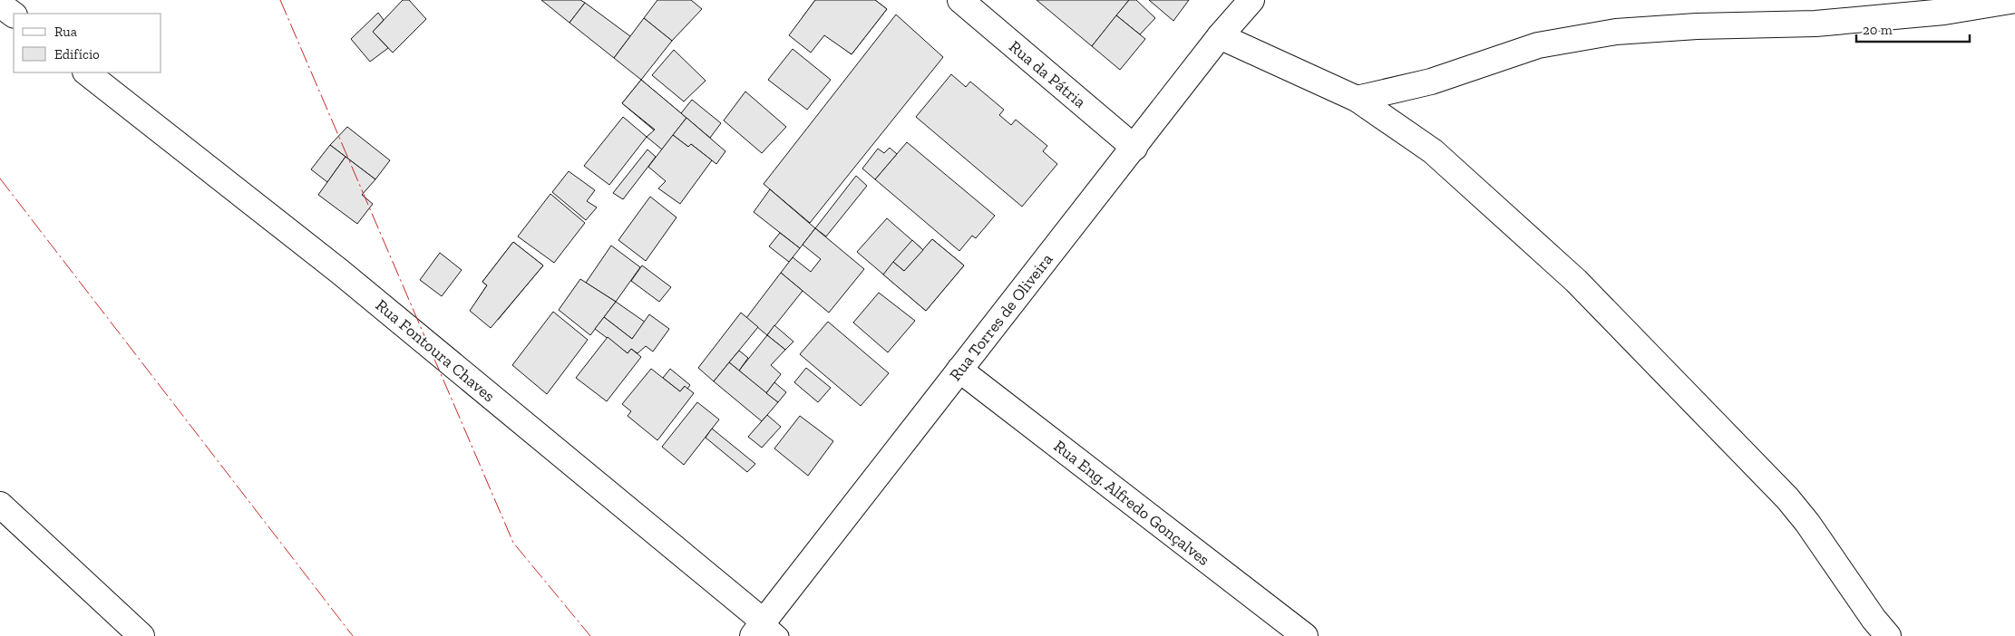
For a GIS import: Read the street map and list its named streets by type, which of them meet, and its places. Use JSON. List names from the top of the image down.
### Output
{
  "streets": {
    "street": [
      "Rua da Pátria",
      "Rua Torres de Oliveira",
      "Rua Fontoura Chaves",
      "Rua Eng. Alfredo Gonçalves"
    ]
  },
  "crossings": [
    ["Rua da Pátria", "Rua Torres de Oliveira"],
    ["Rua Torres de Oliveira", "Rua Fontoura Chaves"],
    ["Rua Torres de Oliveira", "Rua Eng. Alfredo Gonçalves"]
  ],
  "legend": ["Rua", "Edifício"],
  "scale_bar": "20 m"
}
